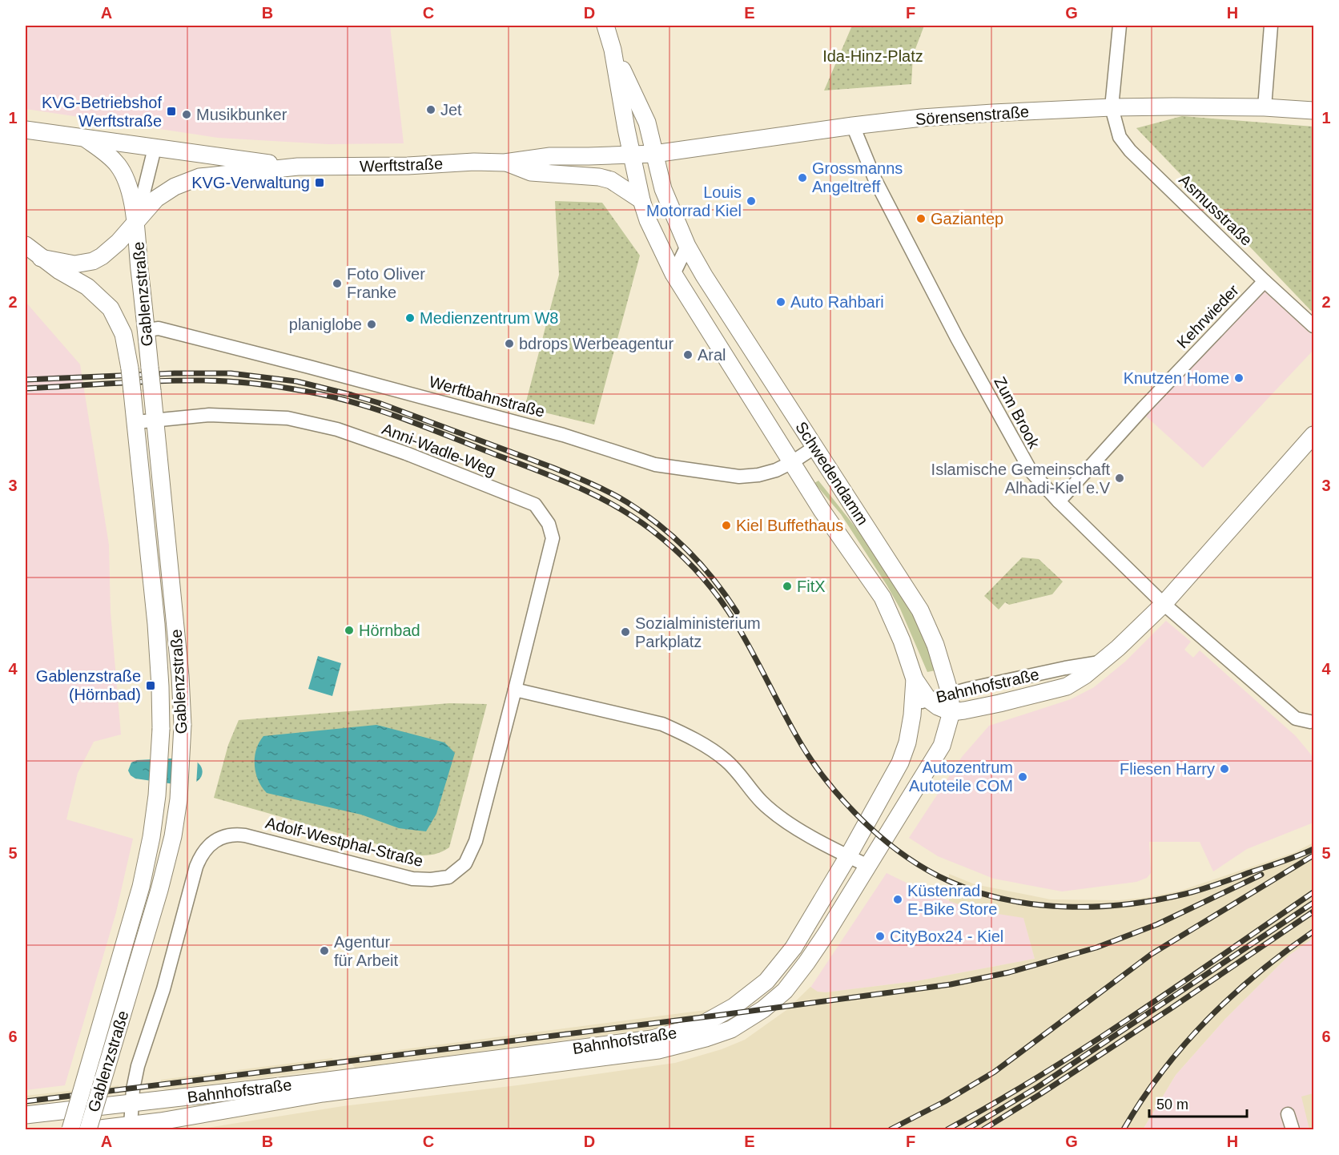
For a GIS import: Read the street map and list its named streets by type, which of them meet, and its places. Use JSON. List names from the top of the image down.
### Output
{
  "streets": {
    "main road": [
      "Sörensenstraße",
      "Werftstraße",
      "Gablenzstraße",
      "Schwedendamm",
      "Bahnhofstraße"
    ],
    "street": [
      "Asmusstraße",
      "Kehrwieder",
      "Werftbahnstraße",
      "Zum Brook",
      "Anni-Wadle-Weg",
      "Adolf-Westphal-Straße"
    ]
  },
  "crossings": [
    ["Sörensenstraße", "Werftstraße"],
    ["Sörensenstraße", "Asmusstraße"],
    ["Sörensenstraße", "Zum Brook"],
    ["Sörensenstraße", "Schwedendamm"],
    ["Werftstraße", "Gablenzstraße"],
    ["Werftstraße", "Schwedendamm"],
    ["Asmusstraße", "Kehrwieder"],
    ["Gablenzstraße", "Werftbahnstraße"],
    ["Gablenzstraße", "Anni-Wadle-Weg"],
    ["Kehrwieder", "Zum Brook"],
    ["Werftbahnstraße", "Schwedendamm"],
    ["Zum Brook", "Bahnhofstraße"],
    ["Anni-Wadle-Weg", "Adolf-Westphal-Straße"],
    ["Schwedendamm", "Bahnhofstraße"],
    ["Bahnhofstraße", "Adolf-Westphal-Straße"]
  ],
  "parks": ["Ida-Hinz-Platz"],
  "places": {
    "other": [
      "Jet",
      "Musikbunker",
      "Grossmanns Angeltreff",
      "Louis Motorrad Kiel",
      "Gaziantep",
      "Foto Oliver Franke",
      "Auto Rahbari",
      "Medienzentrum W8",
      "planiglobe",
      "bdrops Werbeagentur",
      "Aral",
      "Knutzen Home",
      "Islamische Gemeinschaft Alhadi-Kiel e.V",
      "Kiel Buffethaus",
      "FitX",
      "Hörnbad",
      "Sozialministerium Parkplatz",
      "Fliesen Harry",
      "Autozentrum Autoteile COM",
      "Küstenrad E-Bike Store",
      "CityBox24 - Kiel",
      "Agentur für Arbeit"
    ],
    "transit": ["KVG-Betriebshof Werftstraße", "KVG-Verwaltung", "Gablenzstraße (Hörnbad)"]
  },
  "scale_bar": "50 m",
  "grid": {
    "columns": [
      "A",
      "B",
      "C",
      "D",
      "E",
      "F",
      "G",
      "H"
    ],
    "rows": [
      "1",
      "2",
      "3",
      "4",
      "5",
      "6"
    ]
  }
}
